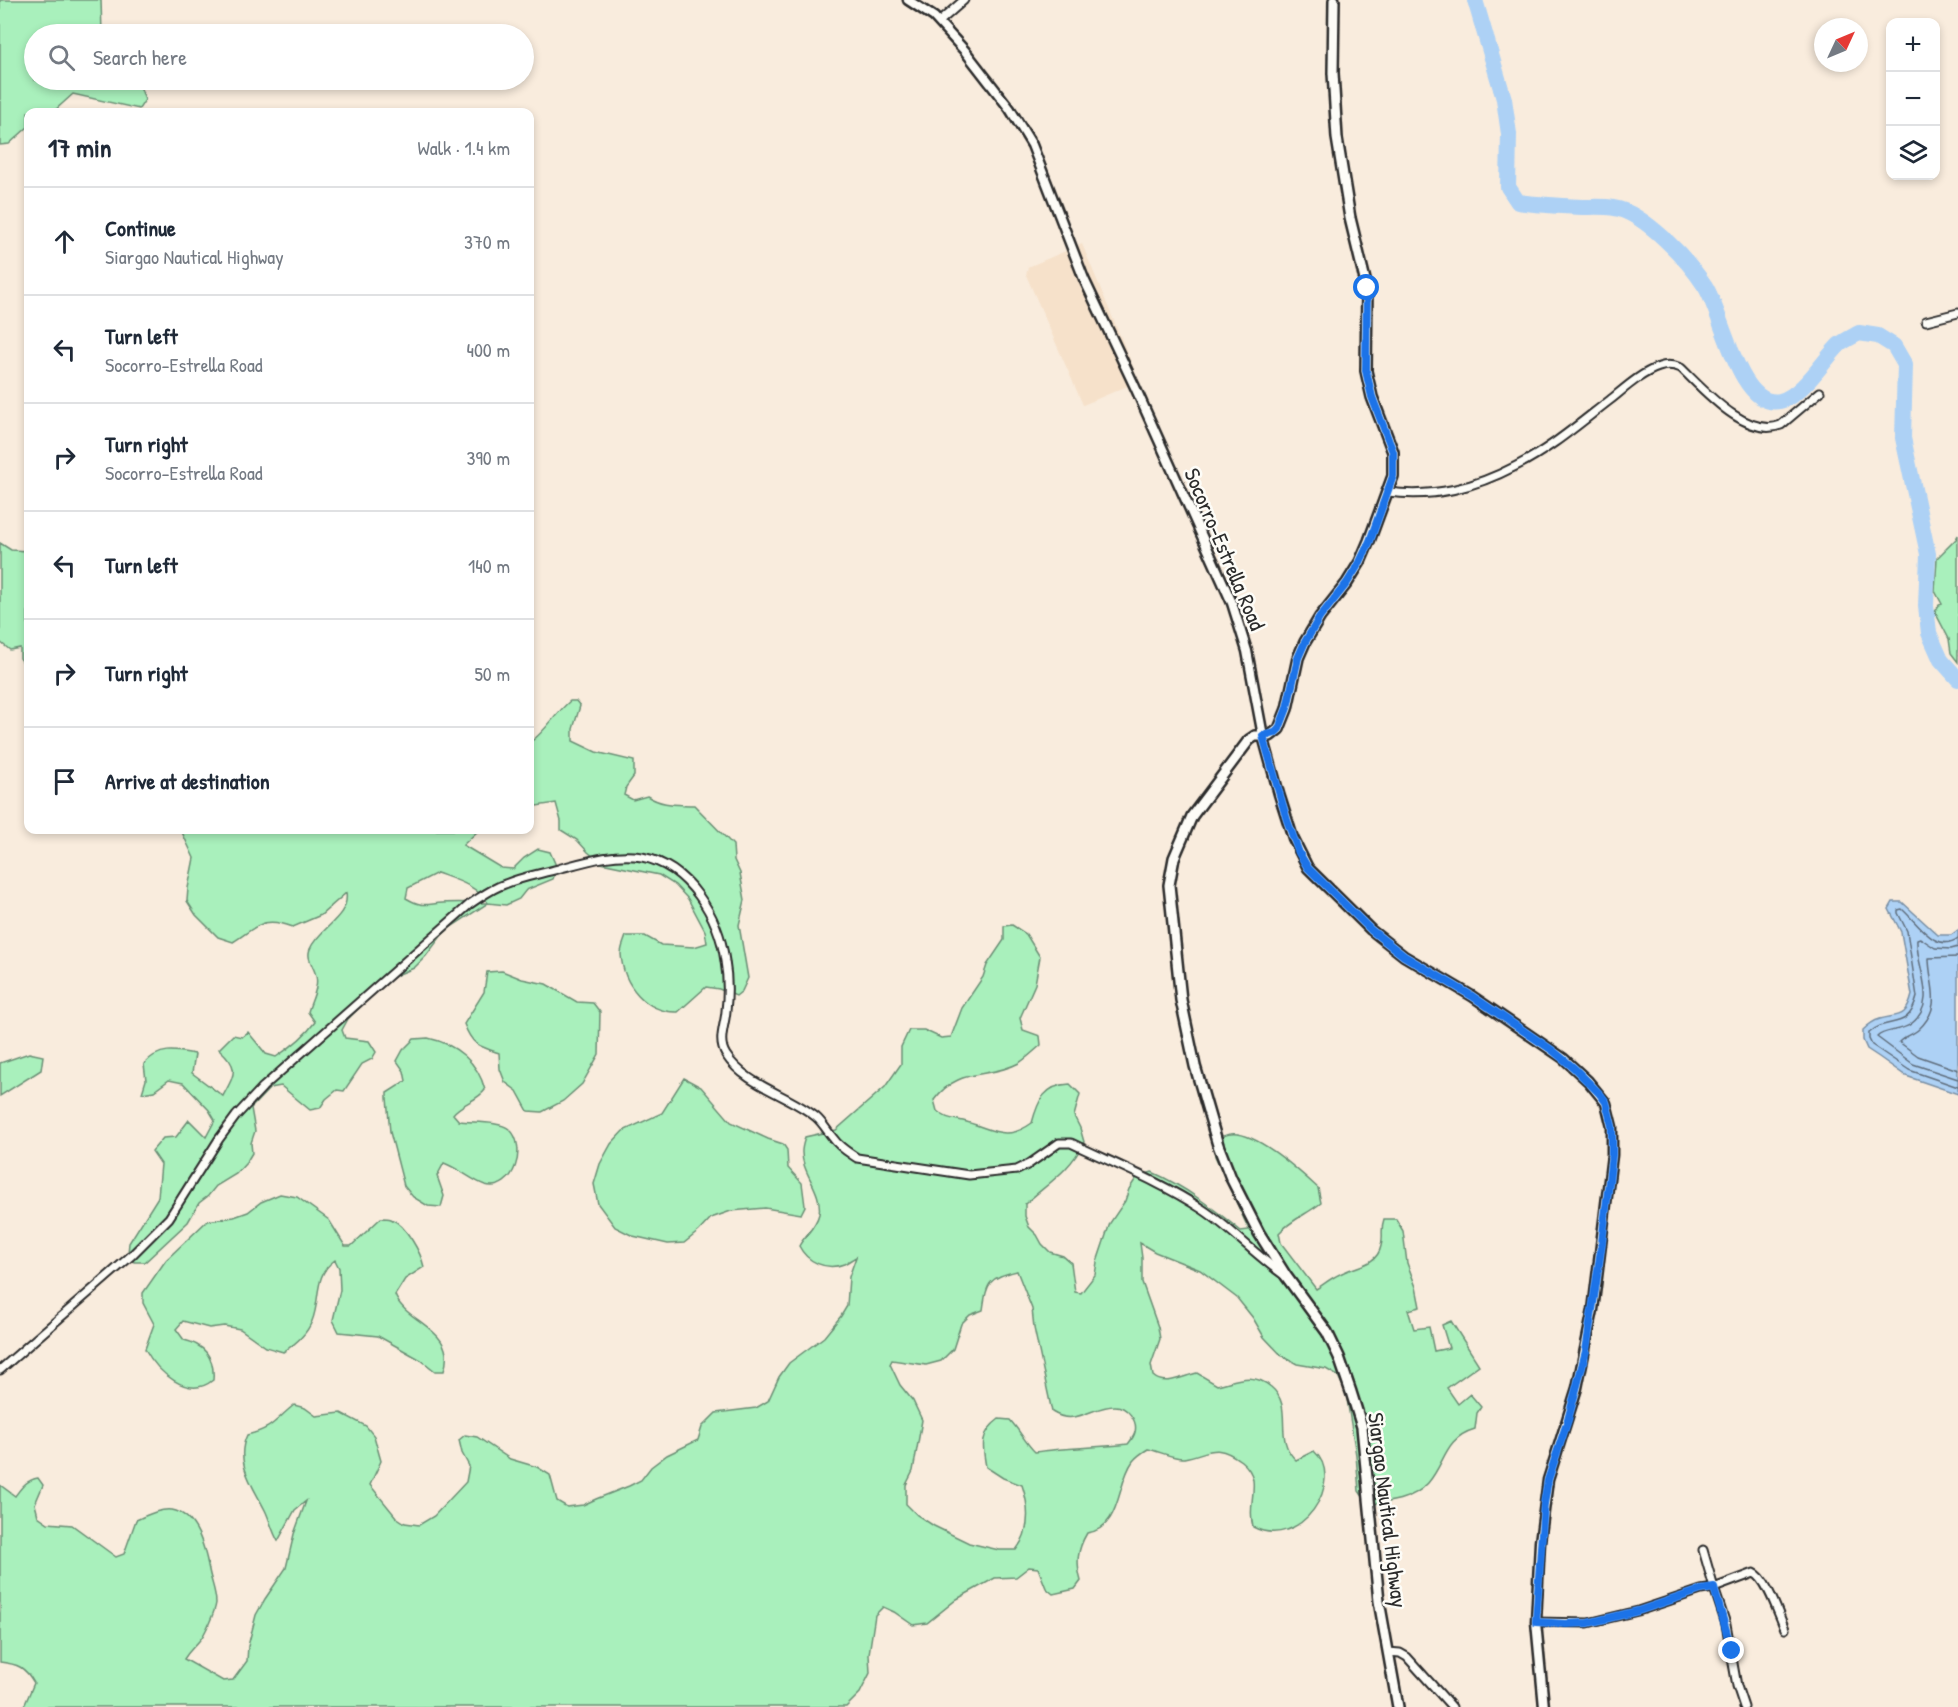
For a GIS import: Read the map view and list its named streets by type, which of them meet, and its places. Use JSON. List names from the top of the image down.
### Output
{
  "streets": {
    "main road": ["Siargao Nautical Highway"],
    "street": ["Socorro-Estrella Road"]
  },
  "crossings": [
    ["Socorro-Estrella Road", "Siargao Nautical Highway"]
  ],
  "north": "top right",
  "page": {
    "map_buttons": ["+", "−"],
    "search": "Search here",
    "heading": ["17 min", "Walk · 1.4 km"],
    "list": [
      ["Continue", "Siargao Nautical Highway", "370 m"],
      ["Turn left", "Socorro-Estrella Road", "400 m"],
      ["Turn right", "Socorro-Estrella Road", "390 m"],
      ["Turn left", "140 m"],
      ["Turn right", "50 m"],
      "Arrive at destination"
    ]
  }
}
